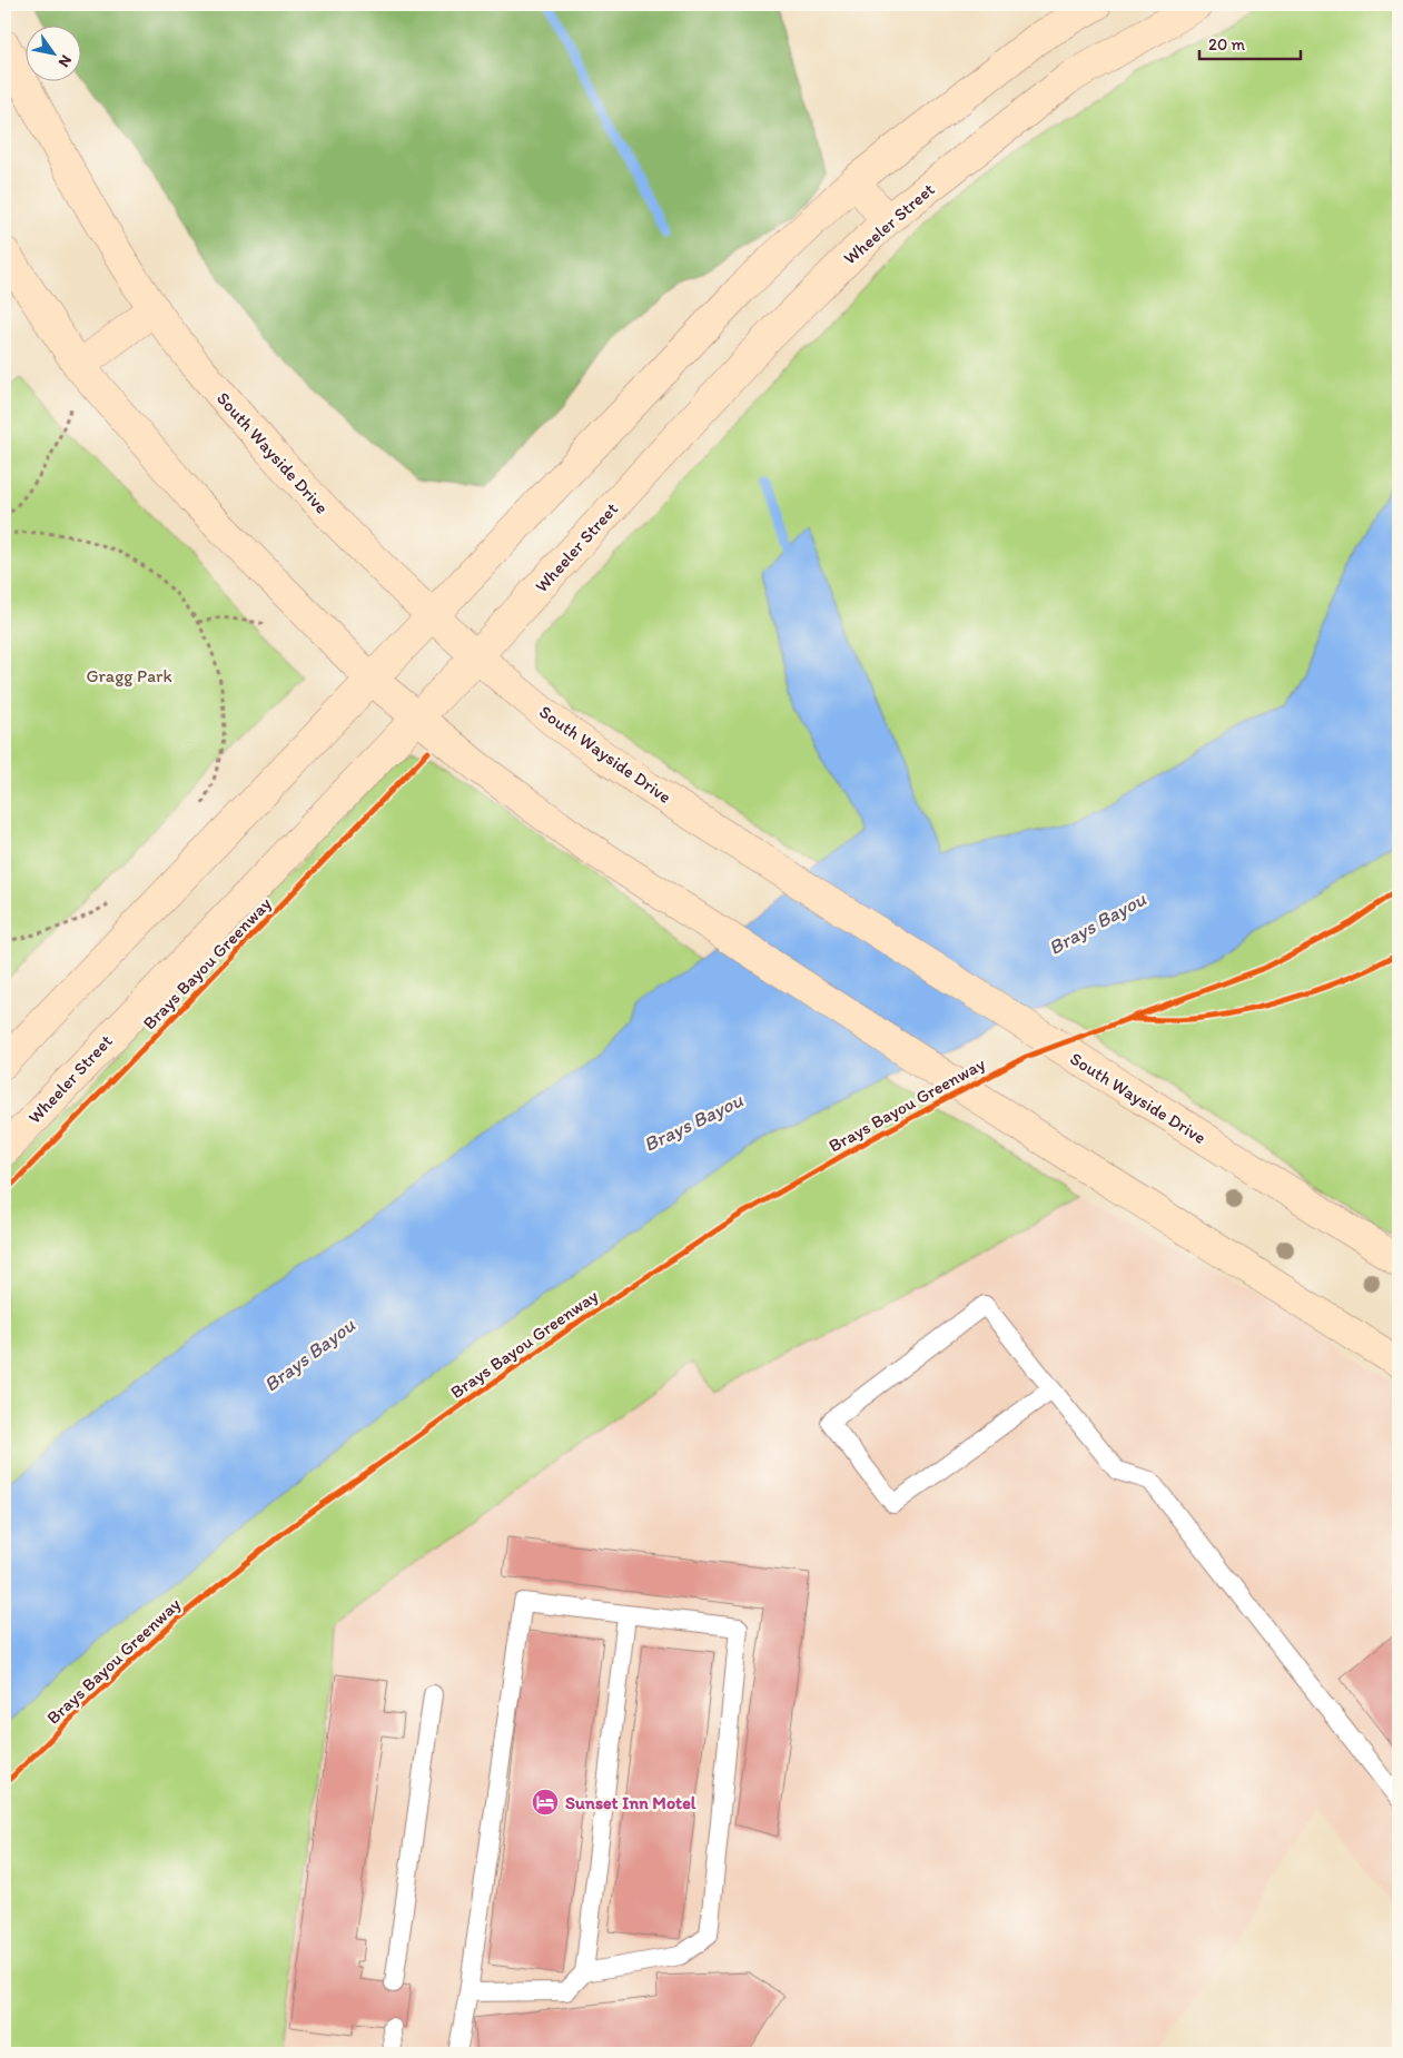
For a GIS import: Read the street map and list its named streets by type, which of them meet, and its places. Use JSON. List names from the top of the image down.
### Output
{
  "streets": {
    "main road": ["Wheeler Street", "South Wayside Drive"],
    "cycle path": ["Brays Bayou Greenway"]
  },
  "crossings": [
    ["Wheeler Street", "South Wayside Drive"]
  ],
  "water": ["Brays Bayou"],
  "parks": ["Gragg Park"],
  "places": {
    "hotel": ["Sunset Inn Motel"]
  },
  "scale_bar": "20 m",
  "north": "bottom right"
}
